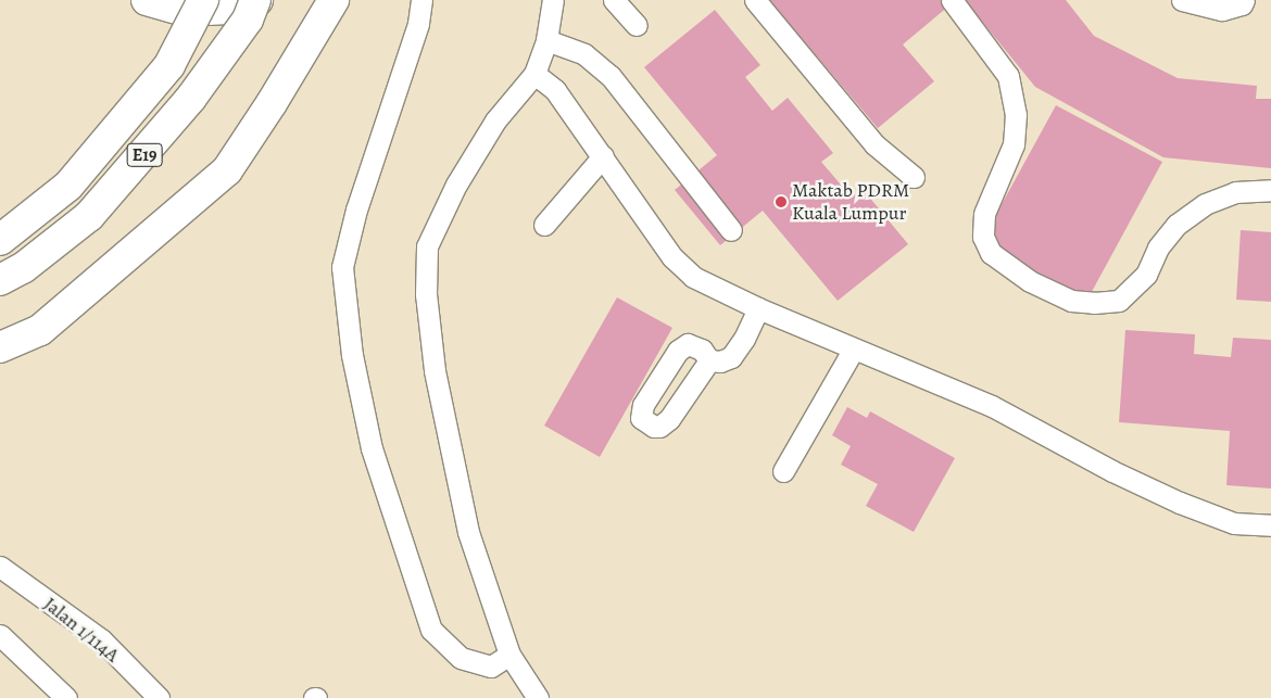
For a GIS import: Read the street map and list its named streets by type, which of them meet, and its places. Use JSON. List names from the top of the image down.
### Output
{
  "streets": {
    "highway": ["E19"],
    "street": ["Jalan 1/114A"]
  },
  "places": ["Maktab PDRM Kuala Lumpur"]
}
